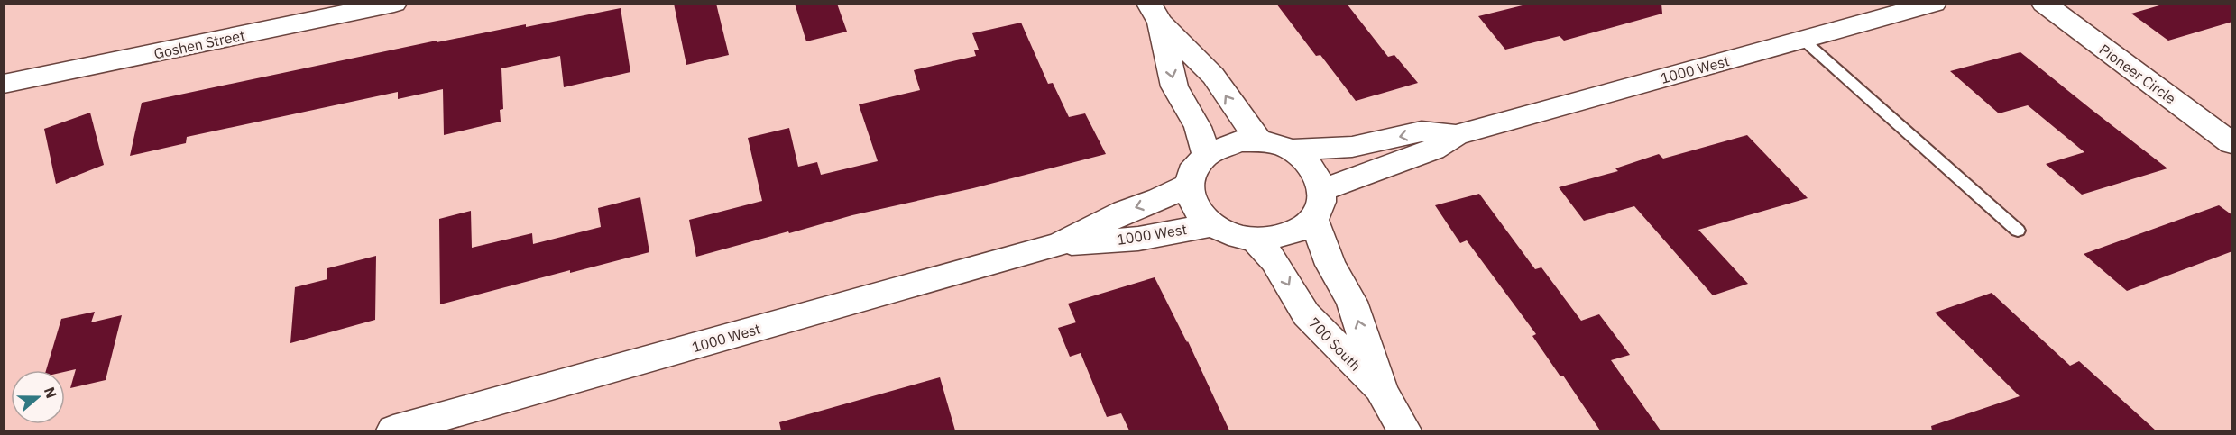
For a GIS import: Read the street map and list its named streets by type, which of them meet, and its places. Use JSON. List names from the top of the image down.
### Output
{
  "streets": {
    "street": [
      "Goshen Street",
      "1000 West",
      "Pioneer Circle",
      "700 South"
    ]
  },
  "crossings": [
    ["1000 West", "700 South"]
  ],
  "north": "right"
}
